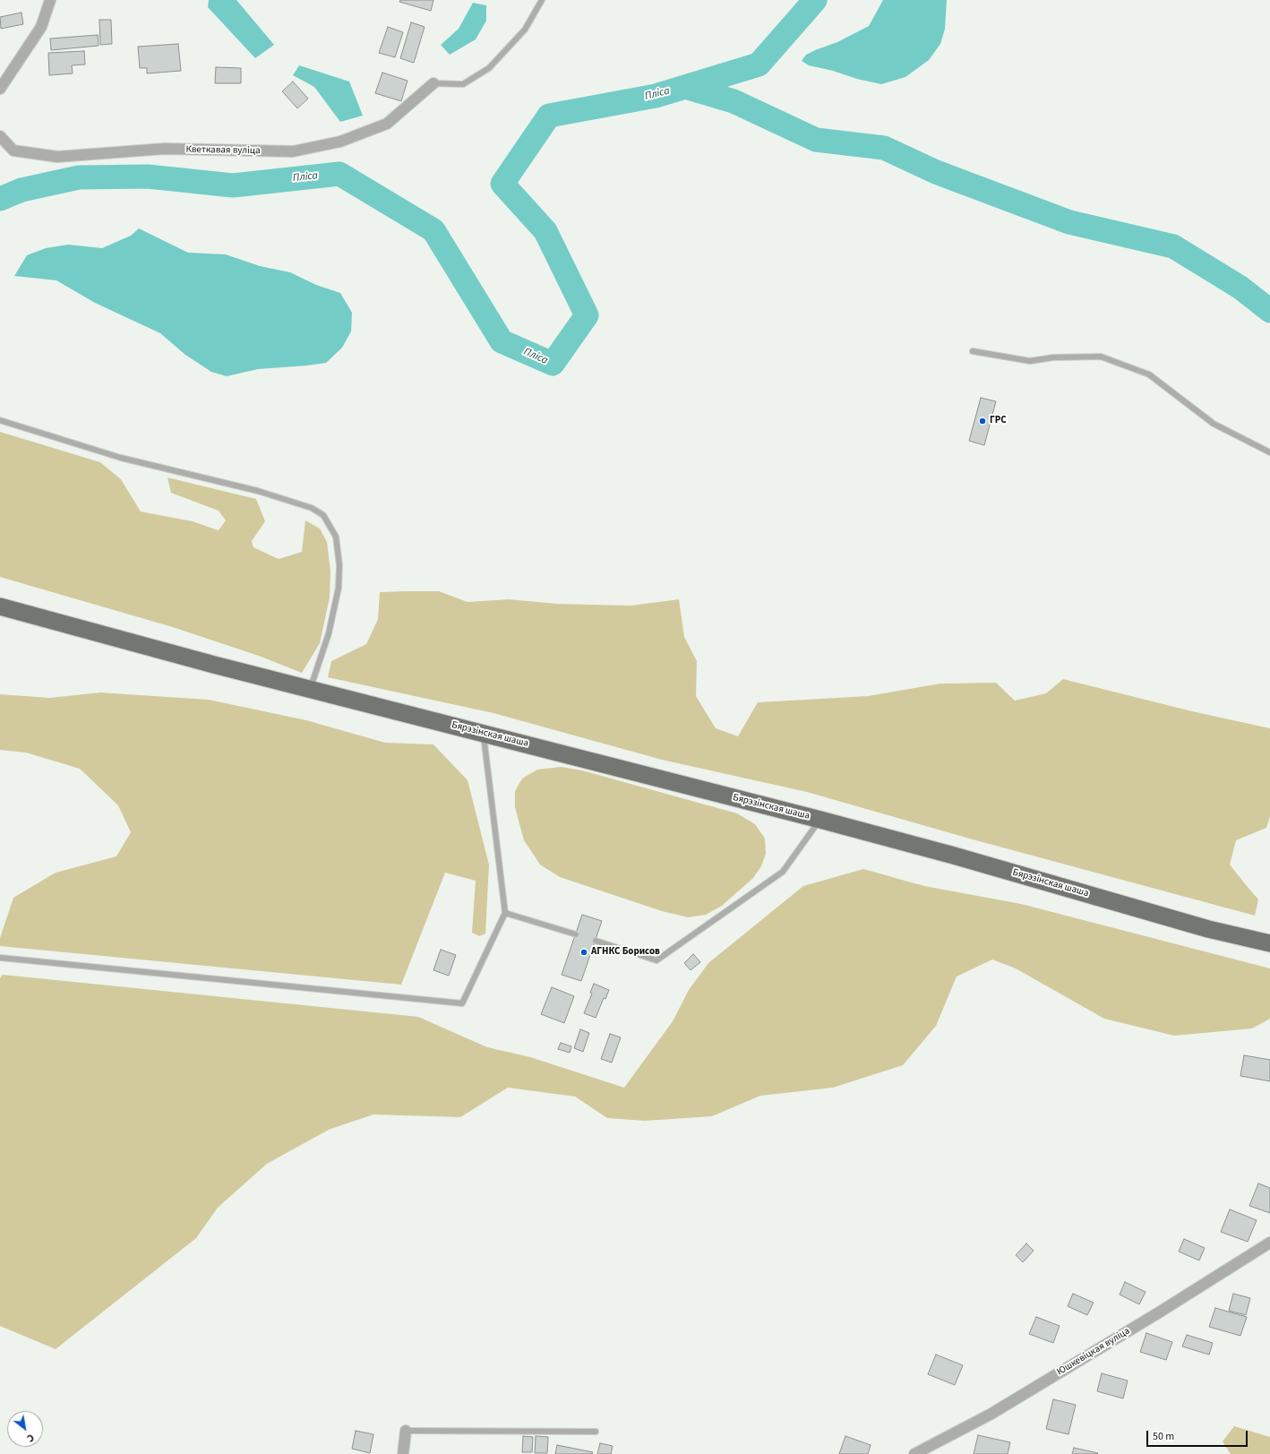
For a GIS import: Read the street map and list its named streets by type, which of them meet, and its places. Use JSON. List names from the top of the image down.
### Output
{
  "streets": {
    "main road": ["Бярэзінская шаша"],
    "street": ["Кветкавая вуліца", "Юшкевіцкая вуліца"]
  },
  "water": ["Пліса"],
  "places": ["ГРС", "АГНКС Борисов"],
  "scale_bar": "50 m",
  "north": "bottom right"
}
